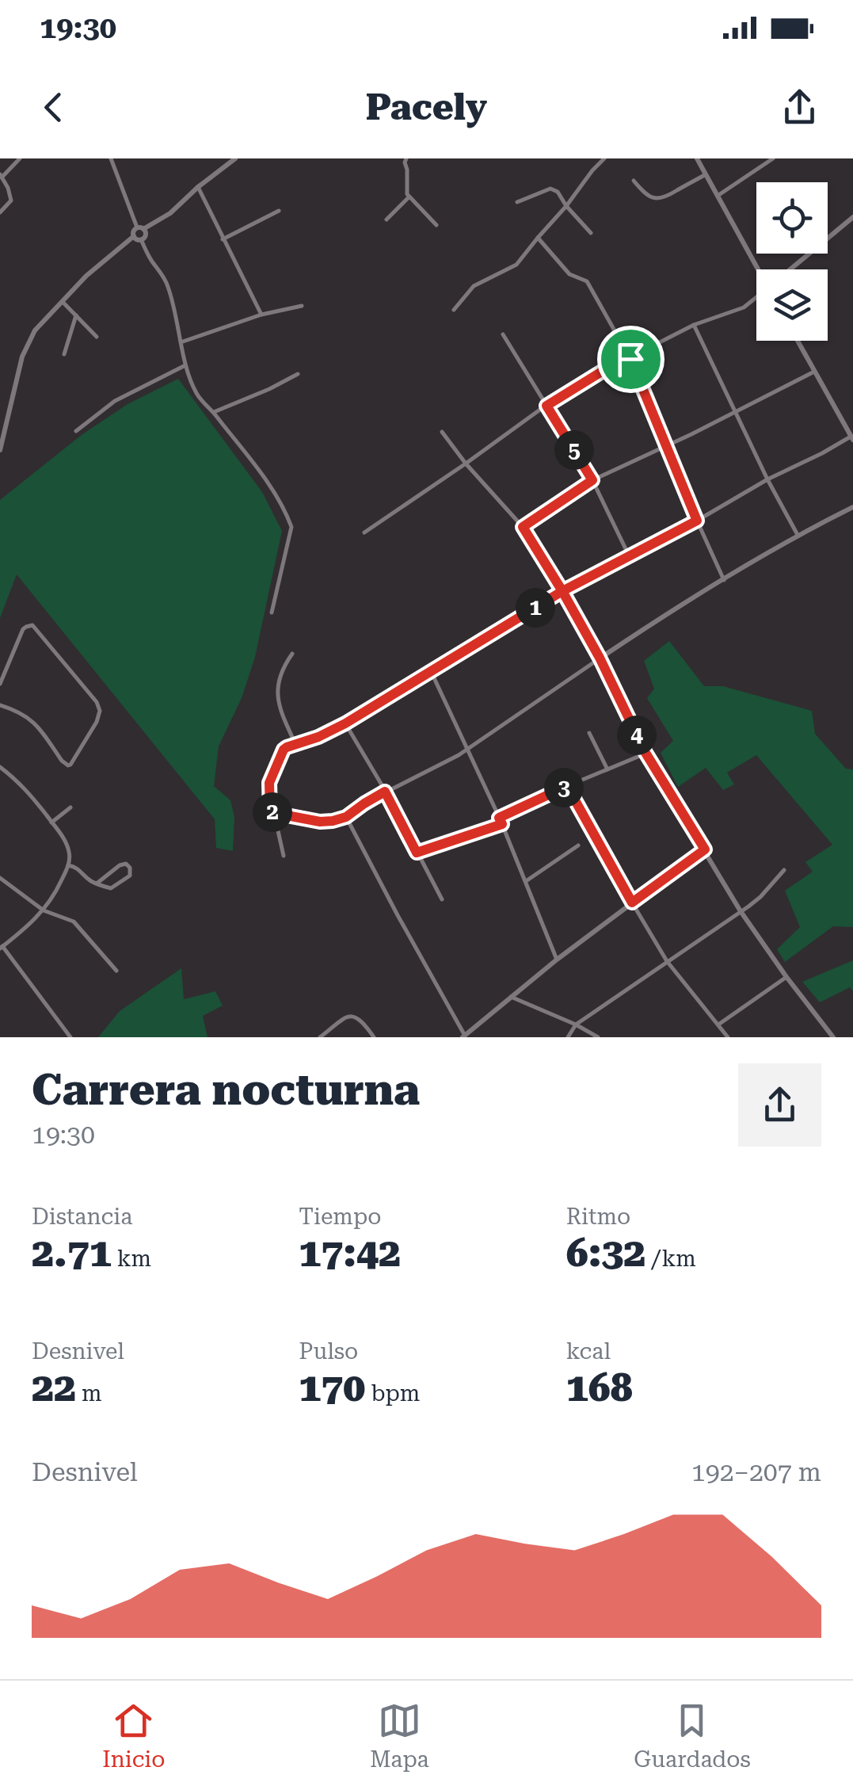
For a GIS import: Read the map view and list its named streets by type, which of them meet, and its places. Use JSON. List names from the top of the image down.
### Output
{
  "page": {
    "status": "19:30",
    "header": "Pacely",
    "pins": [
      "5",
      "1",
      "4",
      "3",
      "2"
    ],
    "heading": ["Carrera nocturna", "19:30"],
    "stats": [
      ["Distancia", "2.71 km"],
      ["Tiempo", "17:42"],
      ["Ritmo", "6:32 /km"],
      ["Desnivel", "22 m"],
      ["Pulso", "170 bpm"],
      ["kcal", "168"]
    ],
    "chart": ["Desnivel", "192–207 m"],
    "tabs": ["Inicio", "Mapa", "Guardados"]
  }
}
